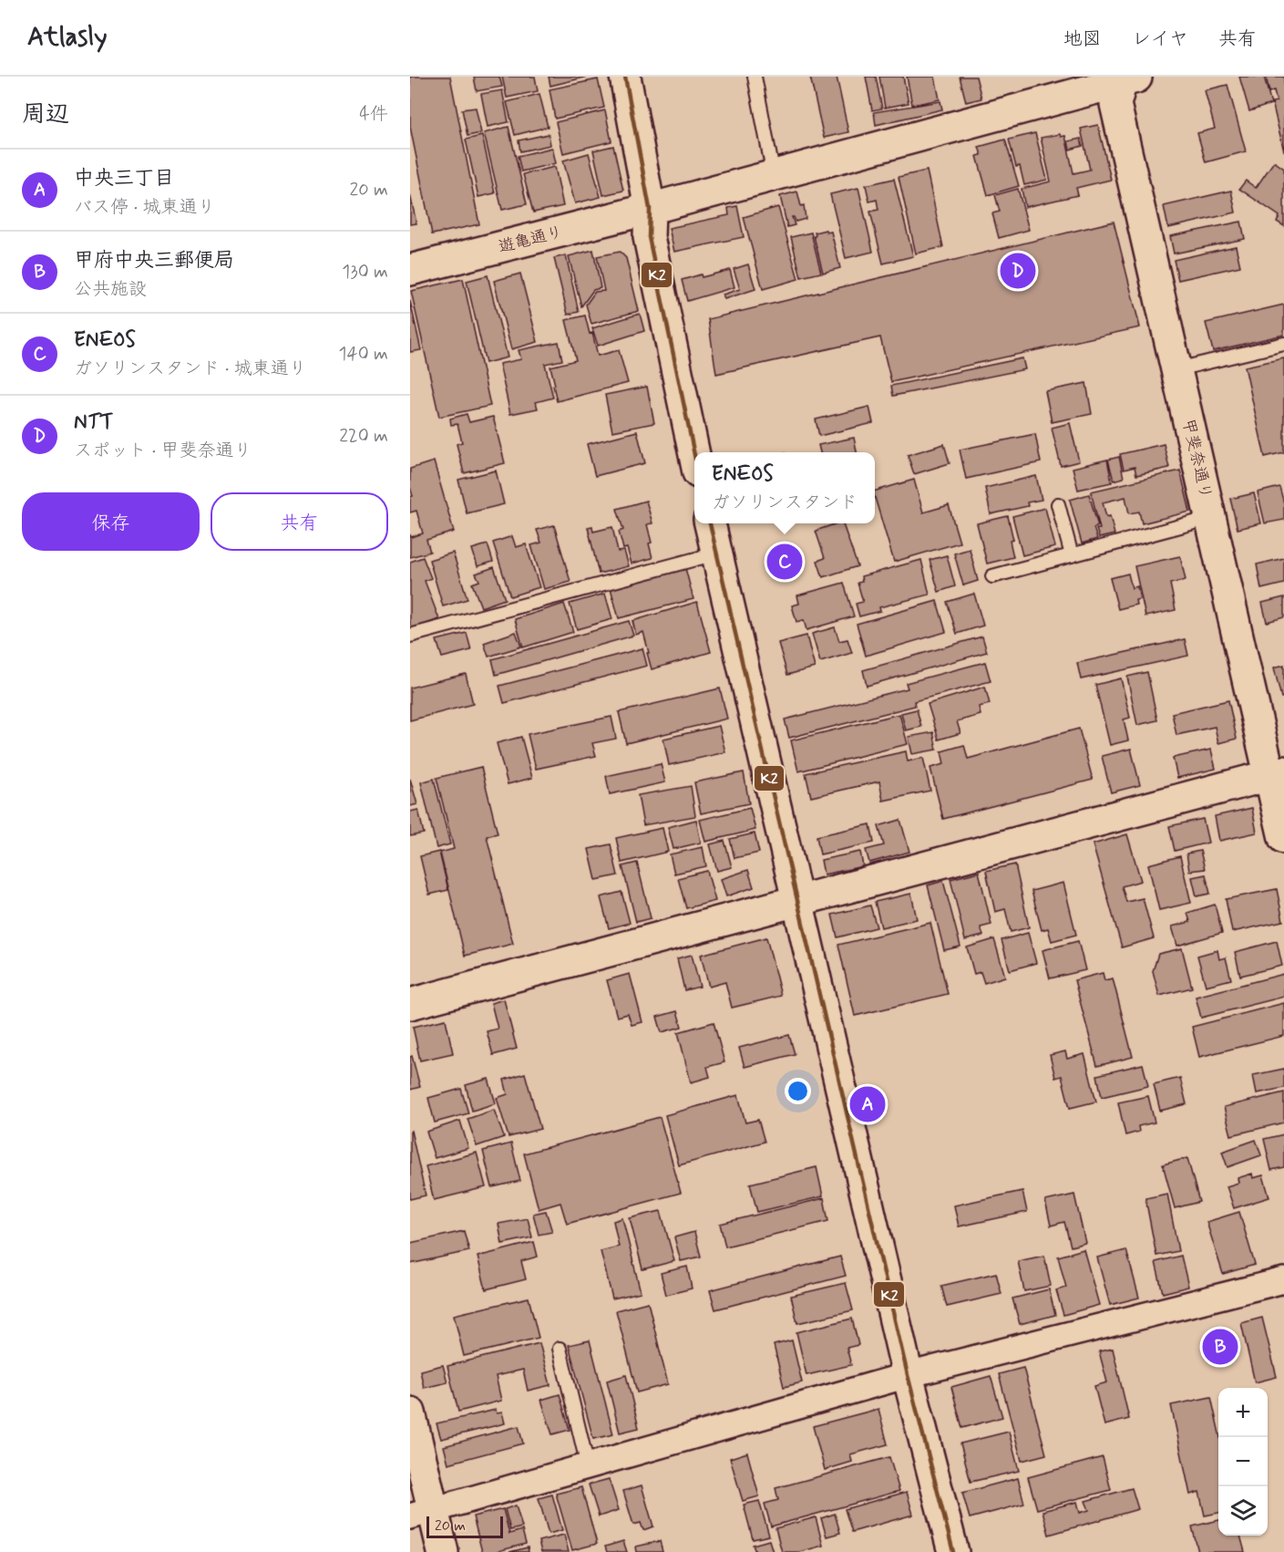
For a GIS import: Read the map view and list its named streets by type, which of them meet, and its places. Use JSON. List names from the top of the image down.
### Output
{
  "streets": {
    "main road": ["遊亀通り", "甲斐奈通り"]
  },
  "crossings": [
    ["遊亀通り", "甲斐奈通り"]
  ],
  "lines": ["transit line K2"],
  "scale_bar": "20 m",
  "page": {
    "header": "Atlasly",
    "nav": ["地図", "レイヤ", "共有"],
    "heading": ["周辺", "4件"],
    "list": [
      {
        "mark": "A",
        "name": "中央三丁目",
        "note": "バス停 · 城東通り",
        "value": "20 m"
      },
      {
        "mark": "B",
        "name": "甲府中央三郵便局",
        "note": "公共施設",
        "value": "130 m"
      },
      {
        "mark": "C",
        "name": "ENEOS",
        "note": "ガソリンスタンド · 城東通り",
        "value": "140 m"
      },
      {
        "mark": "D",
        "name": "NTT",
        "note": "スポット · 甲斐奈通り",
        "value": "220 m"
      }
    ],
    "pins": [
      "D",
      "C",
      "A",
      "B"
    ],
    "popup": ["ENEOS", "ガソリンスタンド"],
    "buttons": ["保存", "共有"],
    "map_buttons": ["+", "−"],
    "scale": "20 m"
  }
}
